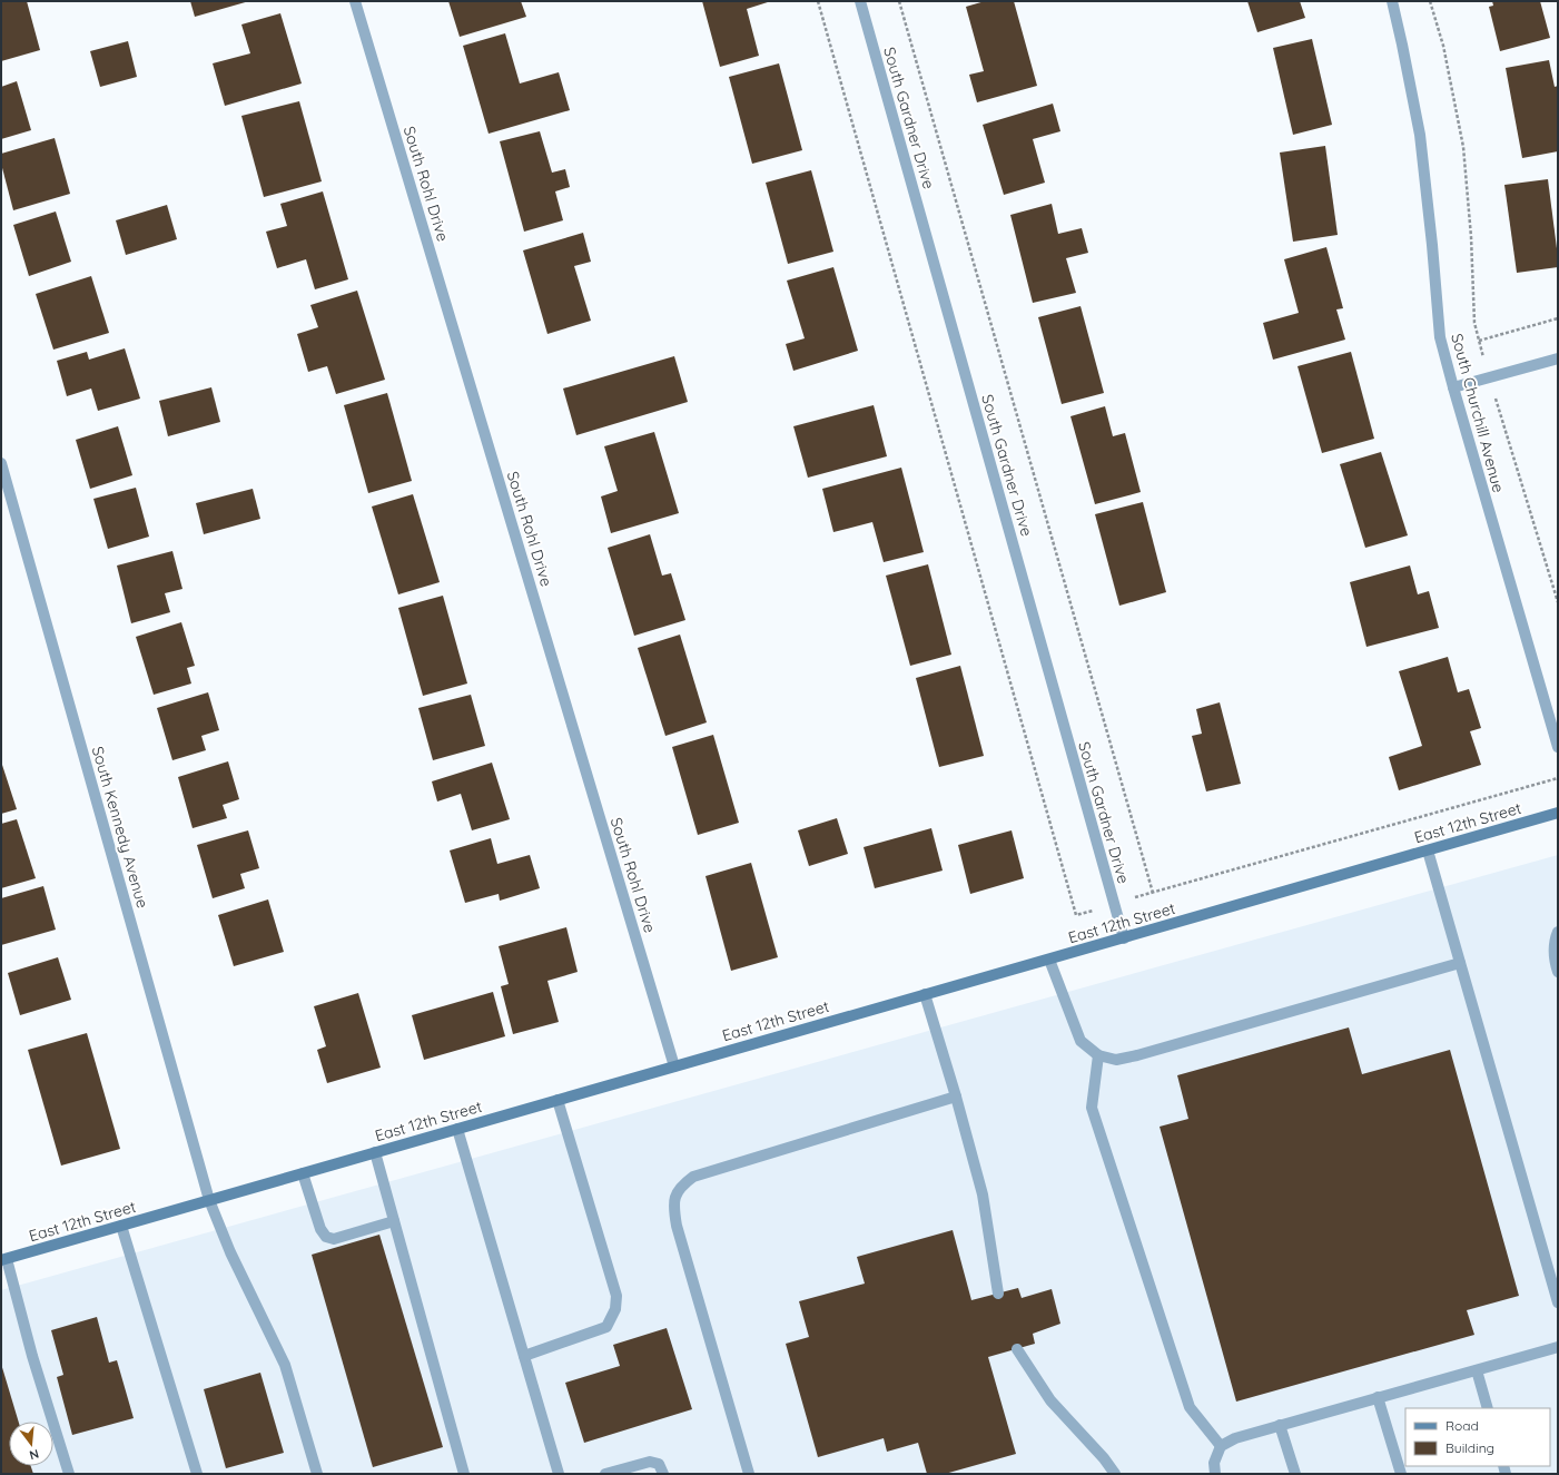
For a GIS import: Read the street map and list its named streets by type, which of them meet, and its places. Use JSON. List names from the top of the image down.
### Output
{
  "streets": {
    "street": [
      "South Gardner Drive",
      "South Rohl Drive",
      "South Churchill Avenue",
      "East 12th Street",
      "South Kennedy Avenue"
    ]
  },
  "crossings": [
    ["South Gardner Drive", "East 12th Street"],
    ["South Rohl Drive", "East 12th Street"],
    ["East 12th Street", "South Kennedy Avenue"]
  ],
  "legend": ["Road", "Building"],
  "north": "bottom"
}
